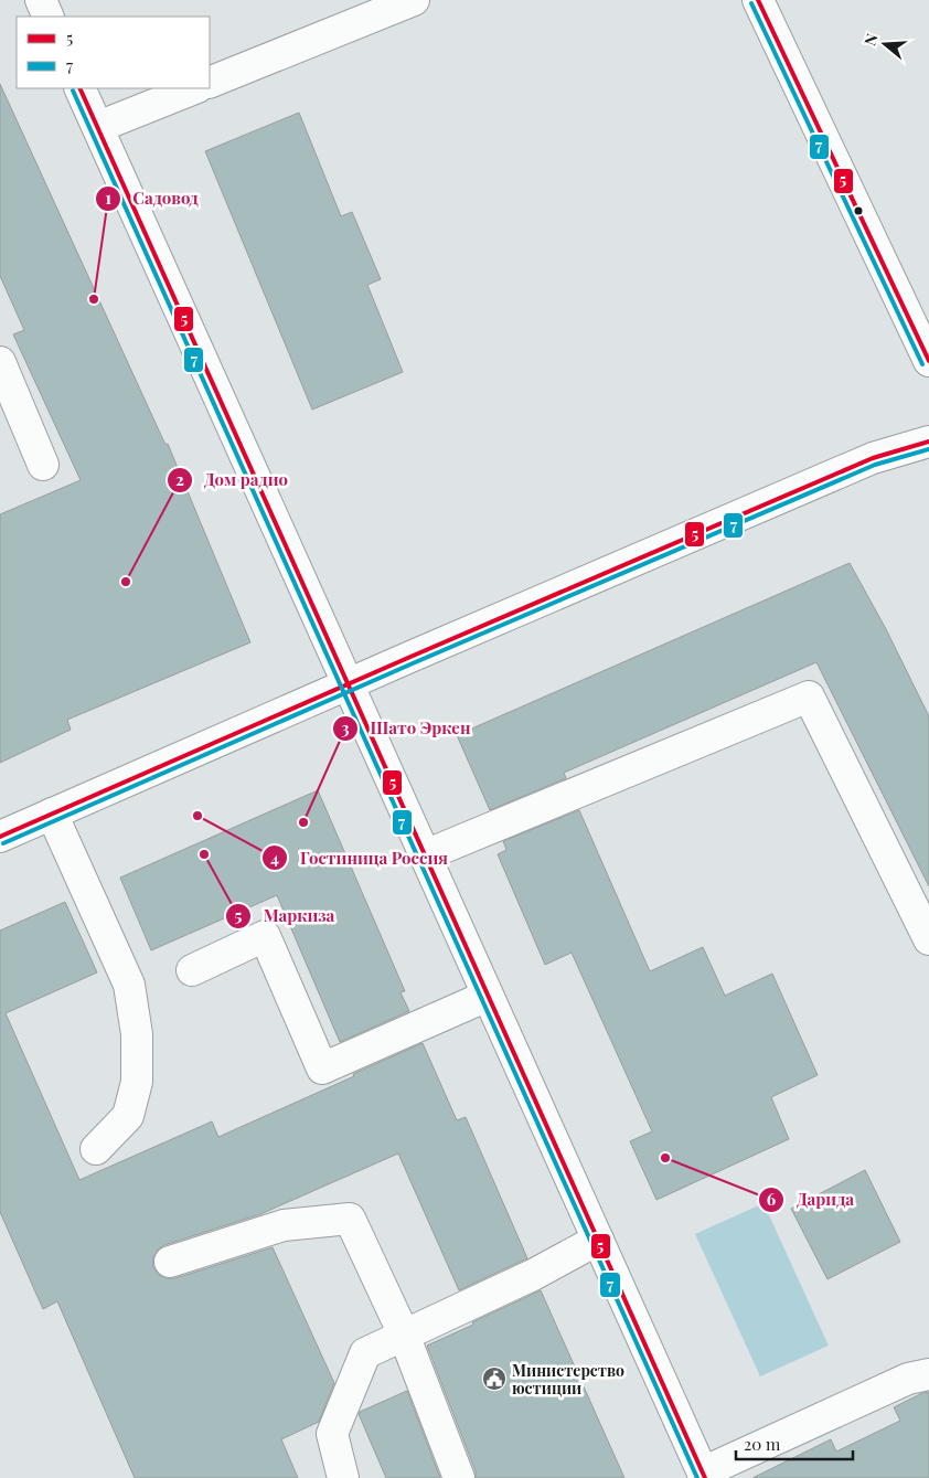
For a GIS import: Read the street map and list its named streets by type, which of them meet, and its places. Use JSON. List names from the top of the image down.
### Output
{
  "places": {
    "other": [
      "Садовод",
      "Дом радио",
      "Гостиница Россия",
      "Шато Эркен",
      "Маркиза",
      "Дарида"
    ],
    "public building": ["Министерство юстиции"]
  },
  "lines": ["transit line 5", "transit line 7"],
  "legend": ["5", "7"],
  "scale_bar": "20 m",
  "north": "left"
}
